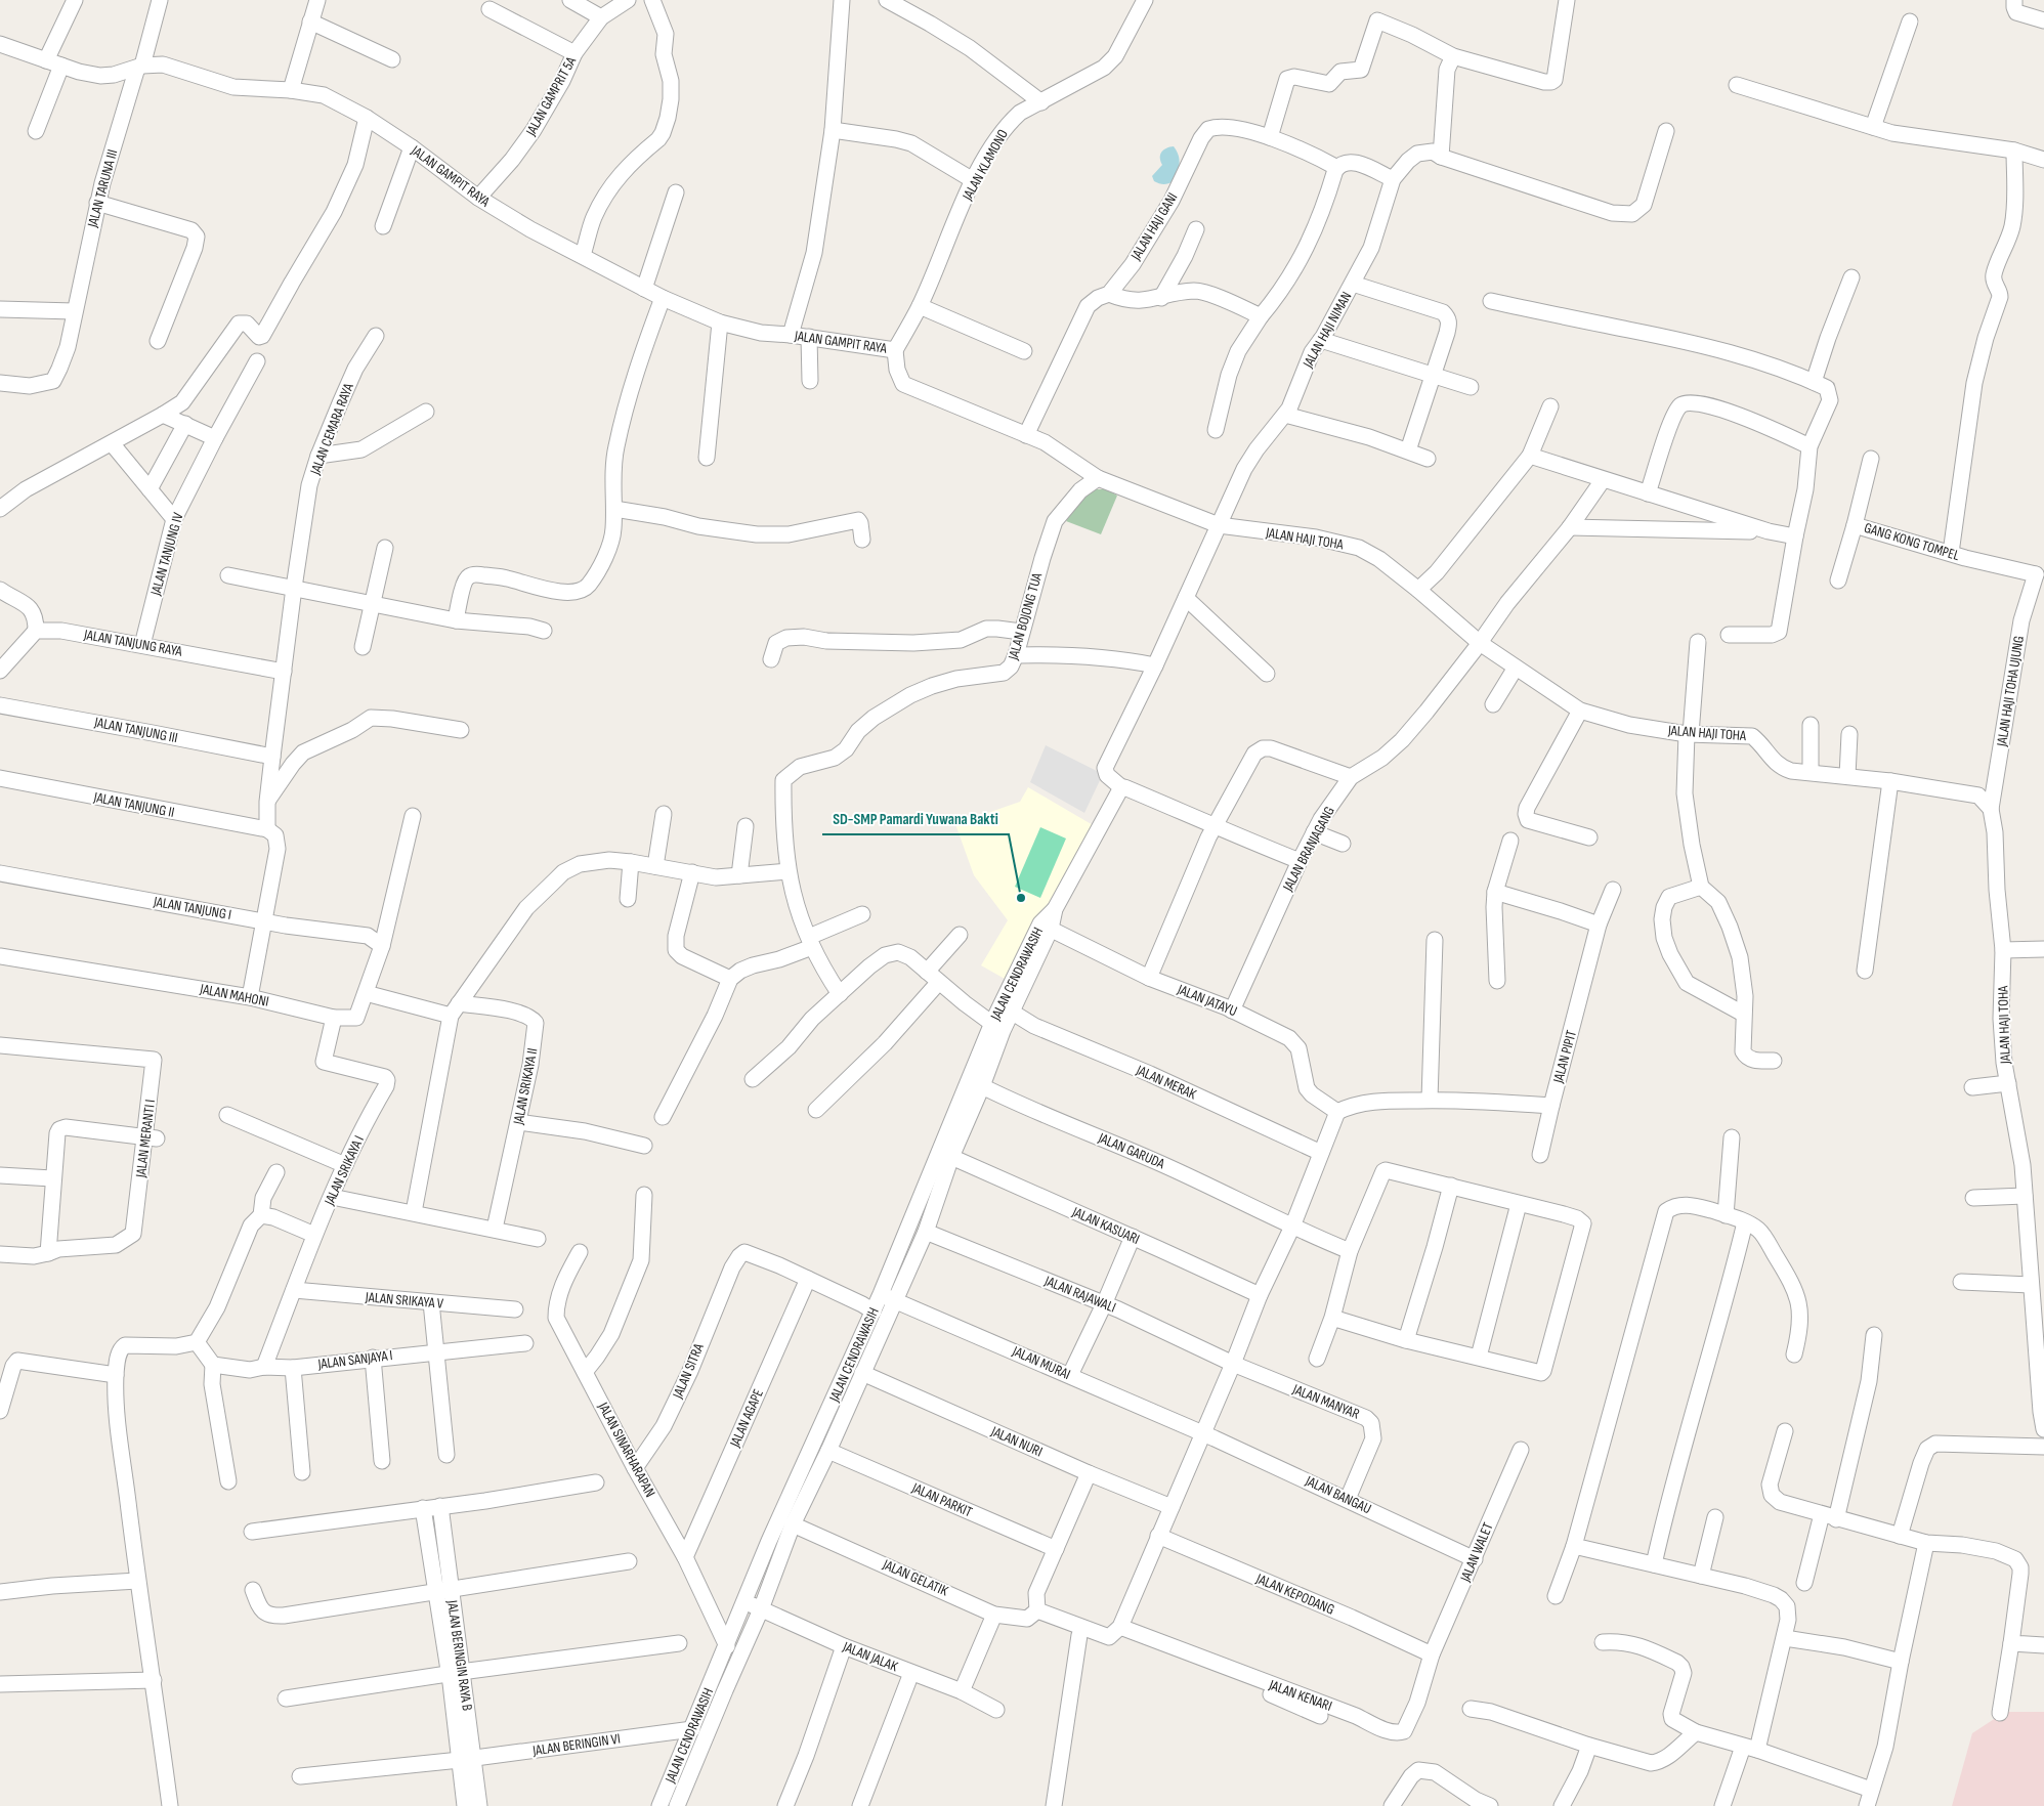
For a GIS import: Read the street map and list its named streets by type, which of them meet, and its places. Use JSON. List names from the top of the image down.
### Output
{
  "streets": {
    "street": [
      "JALAN GAMPRIT 5A",
      "JALAN KLAMONO",
      "JALAN GAMPIT RAYA",
      "JALAN TARUNA III",
      "JALAN HAJI GANI",
      "JALAN HAJI NIMAN",
      "JALAN CEMARA RAYA",
      "JALAN HAJI TOHA",
      "GANG KONG TOMPEL",
      "JALAN TANJUNG IV",
      "JALAN BOJONG TUA",
      "JALAN TANJUNG RAYA",
      "JALAN HAJI TOHA UJUNG",
      "JALAN TANJUNG III",
      "JALAN TANJUNG II",
      "JALAN BRANJAGANG",
      "JALAN TANJUNG I",
      "JALAN CENDRAWASIH",
      "JALAN MAHONI",
      "JALAN JATAYU",
      "JALAN PIPIT",
      "JALAN MERAK",
      "JALAN SRIKAYA II",
      "JALAN MERANTI I",
      "JALAN GARUDA",
      "JALAN SRIKAYA I",
      "JALAN KASUARI",
      "JALAN RAJAWALI",
      "JALAN SRIKAYA V",
      "JALAN SANJAYA I",
      "JALAN MURAI",
      "JALAN SITRA",
      "JALAN MANYAR",
      "JALAN AGAPE",
      "JALAN NURI",
      "JALAN SINARHARAPAN",
      "JALAN BANGAU",
      "JALAN PARKIT",
      "JALAN WALET",
      "JALAN GELATIK",
      "JALAN KEPODANG",
      "JALAN BERINGIN RAYA B",
      "JALAN JALAK",
      "JALAN KENARI",
      "JALAN BERINGIN VI"
    ]
  },
  "crossings": [
    ["JALAN GAMPRIT 5A", "JALAN GAMPIT RAYA"],
    ["JALAN KLAMONO", "JALAN GAMPIT RAYA"],
    ["JALAN KLAMONO", "JALAN HAJI TOHA"],
    ["JALAN GAMPIT RAYA", "JALAN TARUNA III"],
    ["JALAN GAMPIT RAYA", "JALAN HAJI TOHA"],
    ["JALAN HAJI GANI", "JALAN HAJI TOHA"],
    ["JALAN HAJI NIMAN", "JALAN HAJI TOHA"],
    ["JALAN HAJI NIMAN", "JALAN CENDRAWASIH"],
    ["JALAN CEMARA RAYA", "JALAN TANJUNG RAYA"],
    ["JALAN CEMARA RAYA", "JALAN TANJUNG III"],
    ["JALAN CEMARA RAYA", "JALAN TANJUNG II"],
    ["JALAN HAJI TOHA", "JALAN BOJONG TUA"],
    ["JALAN HAJI TOHA", "JALAN HAJI TOHA UJUNG"],
    ["JALAN HAJI TOHA", "JALAN BRANJAGANG"],
    ["GANG KONG TOMPEL", "JALAN HAJI TOHA UJUNG"],
    ["JALAN TANJUNG IV", "JALAN TANJUNG RAYA"],
    ["JALAN BRANJAGANG", "JALAN JATAYU"],
    ["JALAN CENDRAWASIH", "JALAN JATAYU"],
    ["JALAN CENDRAWASIH", "JALAN MERAK"],
    ["JALAN CENDRAWASIH", "JALAN GARUDA"],
    ["JALAN CENDRAWASIH", "JALAN KASUARI"],
    ["JALAN CENDRAWASIH", "JALAN RAJAWALI"],
    ["JALAN CENDRAWASIH", "JALAN MURAI"],
    ["JALAN CENDRAWASIH", "JALAN NURI"],
    ["JALAN CENDRAWASIH", "JALAN SINARHARAPAN"],
    ["JALAN CENDRAWASIH", "JALAN PARKIT"],
    ["JALAN CENDRAWASIH", "JALAN GELATIK"],
    ["JALAN CENDRAWASIH", "JALAN JALAK"],
    ["JALAN CENDRAWASIH", "JALAN BERINGIN VI"],
    ["JALAN MAHONI", "JALAN SRIKAYA I"],
    ["JALAN SRIKAYA I", "JALAN SRIKAYA V"],
    ["JALAN SRIKAYA I", "JALAN SANJAYA I"],
    ["JALAN RAJAWALI", "JALAN MANYAR"],
    ["JALAN MURAI", "JALAN BANGAU"],
    ["JALAN SITRA", "JALAN AGAPE"],
    ["JALAN SITRA", "JALAN SINARHARAPAN"],
    ["JALAN MANYAR", "JALAN BANGAU"],
    ["JALAN AGAPE", "JALAN SINARHARAPAN"],
    ["JALAN BANGAU", "JALAN WALET"],
    ["JALAN WALET", "JALAN KEPODANG"],
    ["JALAN WALET", "JALAN KENARI"],
    ["JALAN GELATIK", "JALAN KENARI"],
    ["JALAN KEPODANG", "JALAN KENARI"],
    ["JALAN BERINGIN RAYA B", "JALAN BERINGIN VI"]
  ],
  "places": ["SD-SMP Pamardi Yuwana Bakti"]
}
